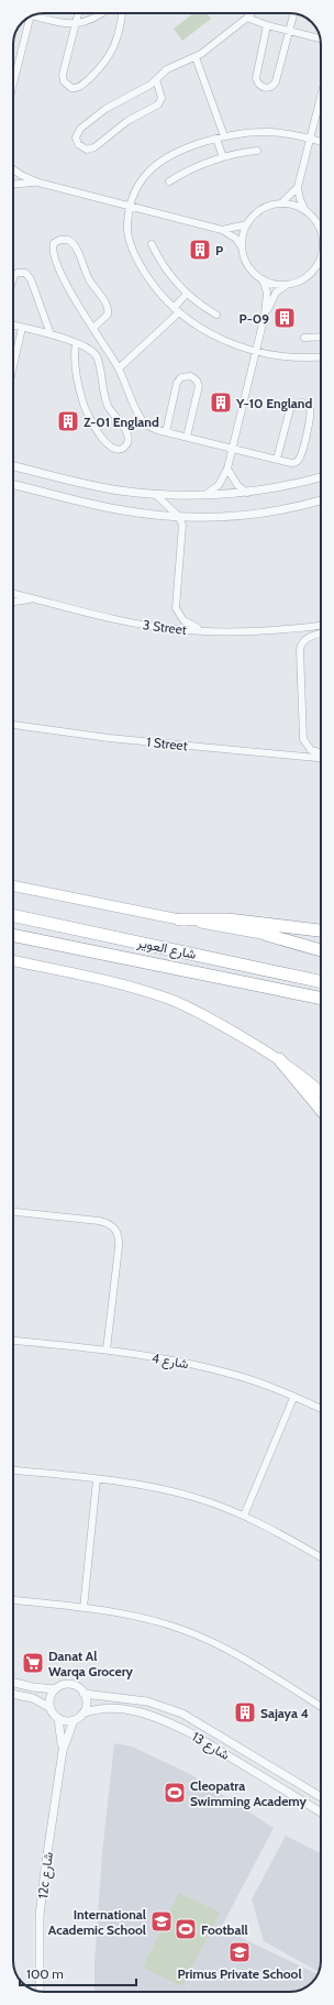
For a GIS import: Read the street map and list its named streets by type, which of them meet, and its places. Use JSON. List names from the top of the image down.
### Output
{
  "streets": {
    "highway": ["شارع العوير"],
    "street": [
      "3 Street",
      "1 Street",
      "شارع 4",
      "شارع 13",
      "12c شارع"
    ]
  },
  "crossings": [
    ["شارع 13", "12c شارع"]
  ],
  "places": {
    "building": [
      "P",
      "P-09",
      "Y-10 England",
      "Z-01 England",
      "Sajaya 4"
    ],
    "supermarket": ["Danat Al Warqa Grocery"],
    "sports": ["Cleopatra Swimming Academy", "Football"],
    "school or university": ["International Academic School", "Primus Private School"]
  },
  "scale_bar": "100 m"
}
